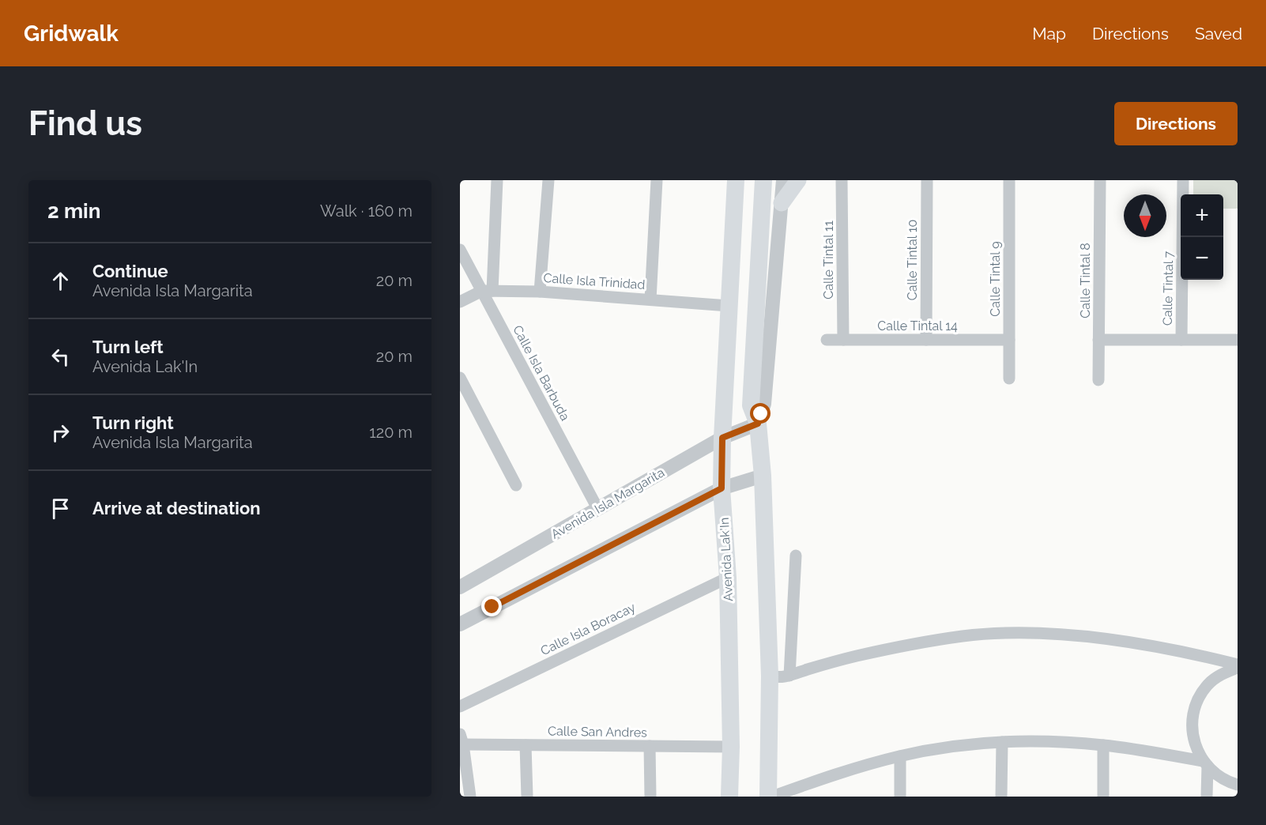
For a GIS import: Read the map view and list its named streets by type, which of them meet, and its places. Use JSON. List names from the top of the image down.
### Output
{
  "streets": {
    "main road": ["Avenida Lak'In"],
    "street": [
      "Calle Tintal 11",
      "Calle Tintal 10",
      "Calle Tintal 9",
      "Calle Tintal 8",
      "Calle Isla Trinidad",
      "Calle Tintal 7",
      "Calle Tintal 14",
      "Calle Isla Barbuda",
      "Avenida Isla Margarita",
      "Calle Isla Boracay",
      "Calle San Andres"
    ]
  },
  "crossings": [
    ["Calle Tintal 11", "Calle Tintal 14"],
    ["Calle Tintal 10", "Calle Tintal 14"],
    ["Calle Tintal 9", "Calle Tintal 14"],
    ["Calle Isla Trinidad", "Calle Isla Barbuda"],
    ["Calle Isla Trinidad", "Avenida Lak'In"],
    ["Calle Isla Barbuda", "Avenida Isla Margarita"],
    ["Avenida Isla Margarita", "Avenida Lak'In"],
    ["Avenida Lak'In", "Calle Isla Boracay"],
    ["Avenida Lak'In", "Calle San Andres"]
  ],
  "north": "bottom",
  "page": {
    "header": "Gridwalk",
    "nav": ["Map", "Directions", "Saved"],
    "buttons": "Directions",
    "title": "Find us",
    "heading": ["2 min", "Walk · 160 m"],
    "map_buttons": ["+", "−"],
    "list": [
      ["Continue", "Avenida Isla Margarita", "20 m"],
      ["Turn left", "Avenida Lak'In", "20 m"],
      ["Turn right", "Avenida Isla Margarita", "120 m"],
      "Arrive at destination"
    ]
  }
}
